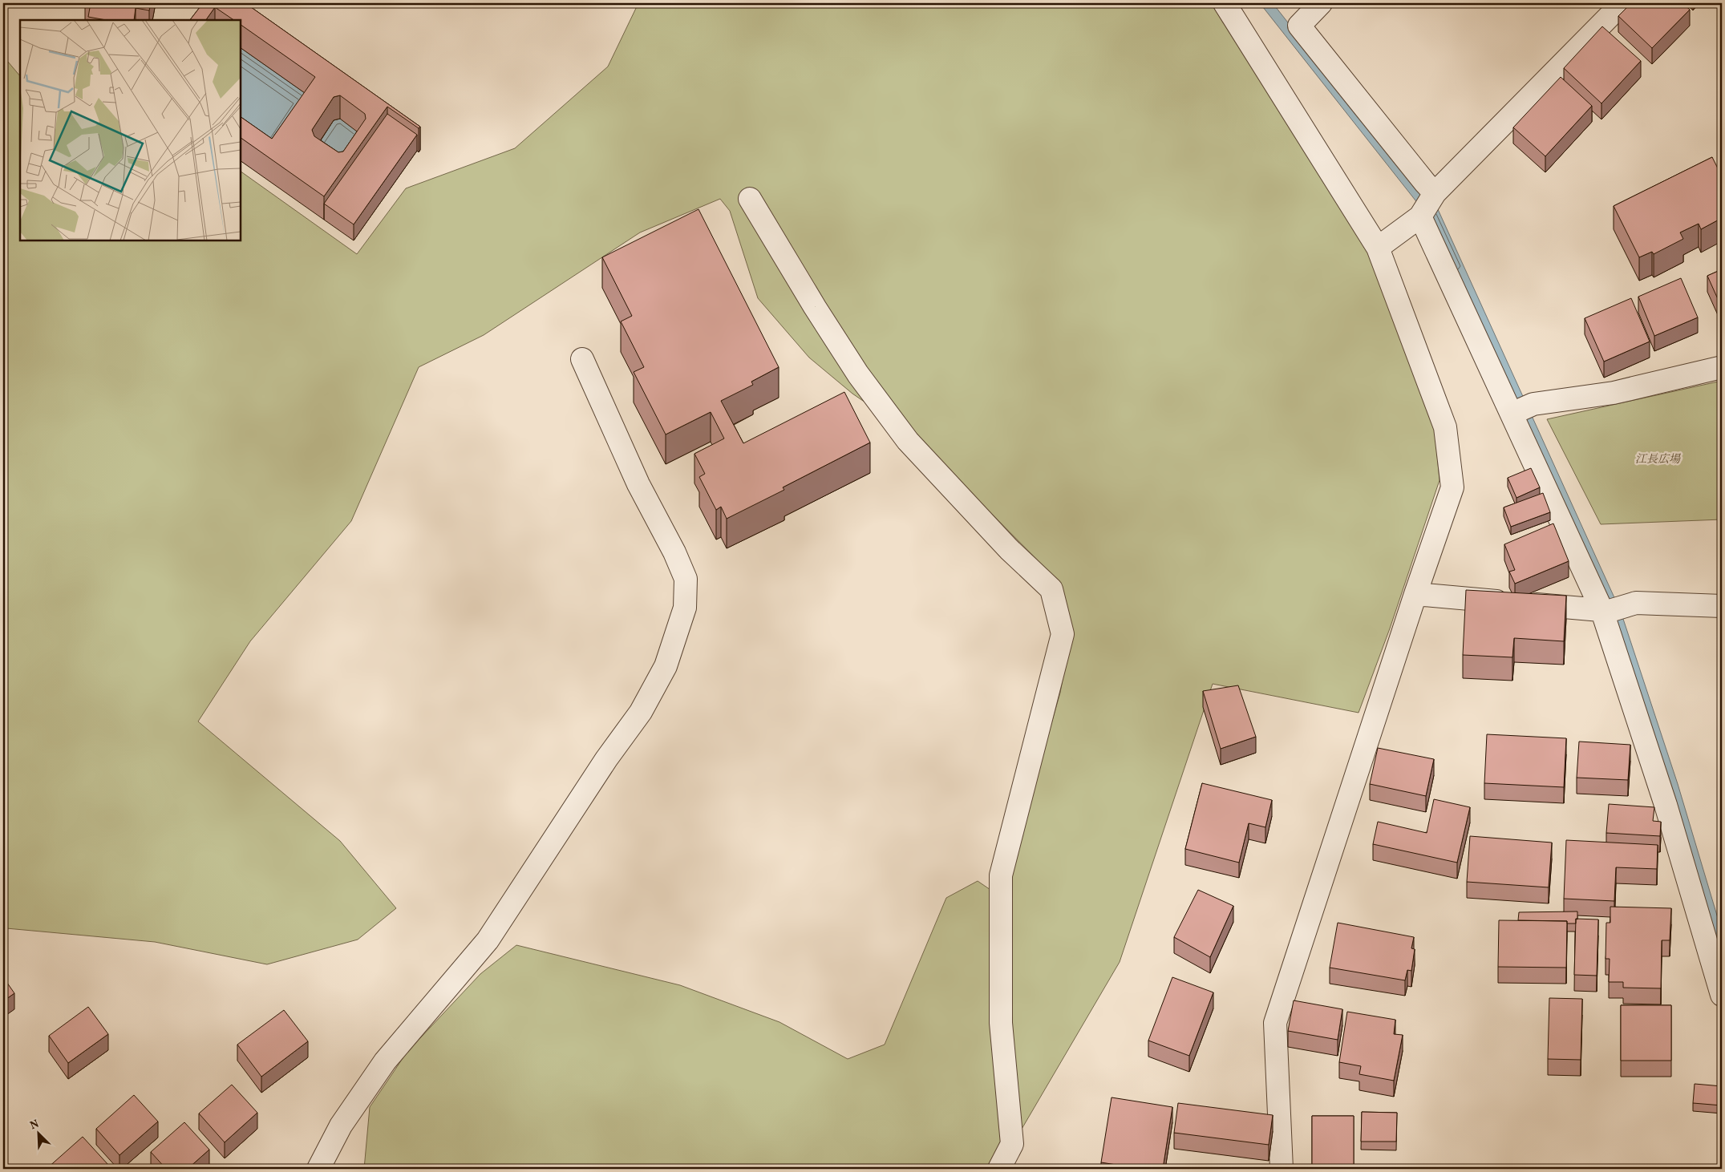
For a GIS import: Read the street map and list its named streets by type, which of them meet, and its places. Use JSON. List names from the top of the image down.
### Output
{
  "parks": ["江長広場"],
  "north": "top left"
}
